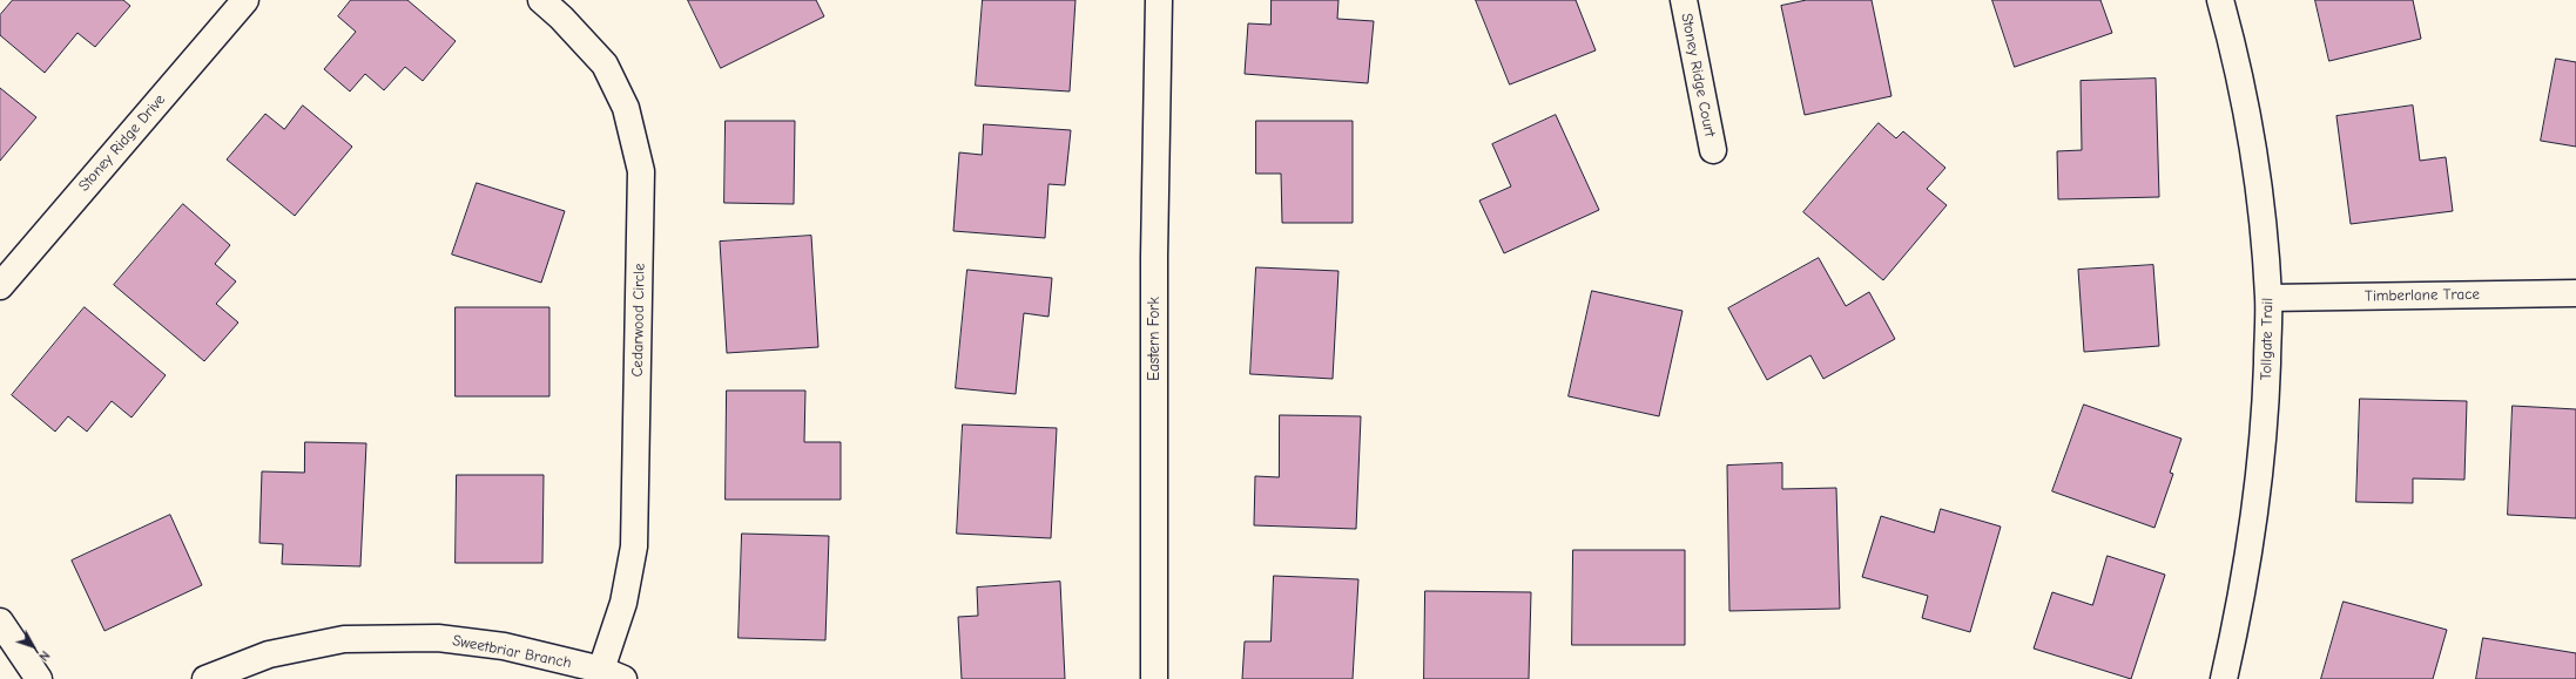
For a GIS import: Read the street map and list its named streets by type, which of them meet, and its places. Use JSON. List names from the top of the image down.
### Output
{
  "streets": {
    "street": [
      "Stoney Ridge Court",
      "Stoney Ridge Drive",
      "Timberlane Trace",
      "Cedarwood Circle",
      "Eastern Fork",
      "Tollgate Trail",
      "Sweetbriar Branch"
    ]
  },
  "crossings": [
    ["Timberlane Trace", "Tollgate Trail"],
    ["Cedarwood Circle", "Sweetbriar Branch"]
  ],
  "north": "bottom right"
}
